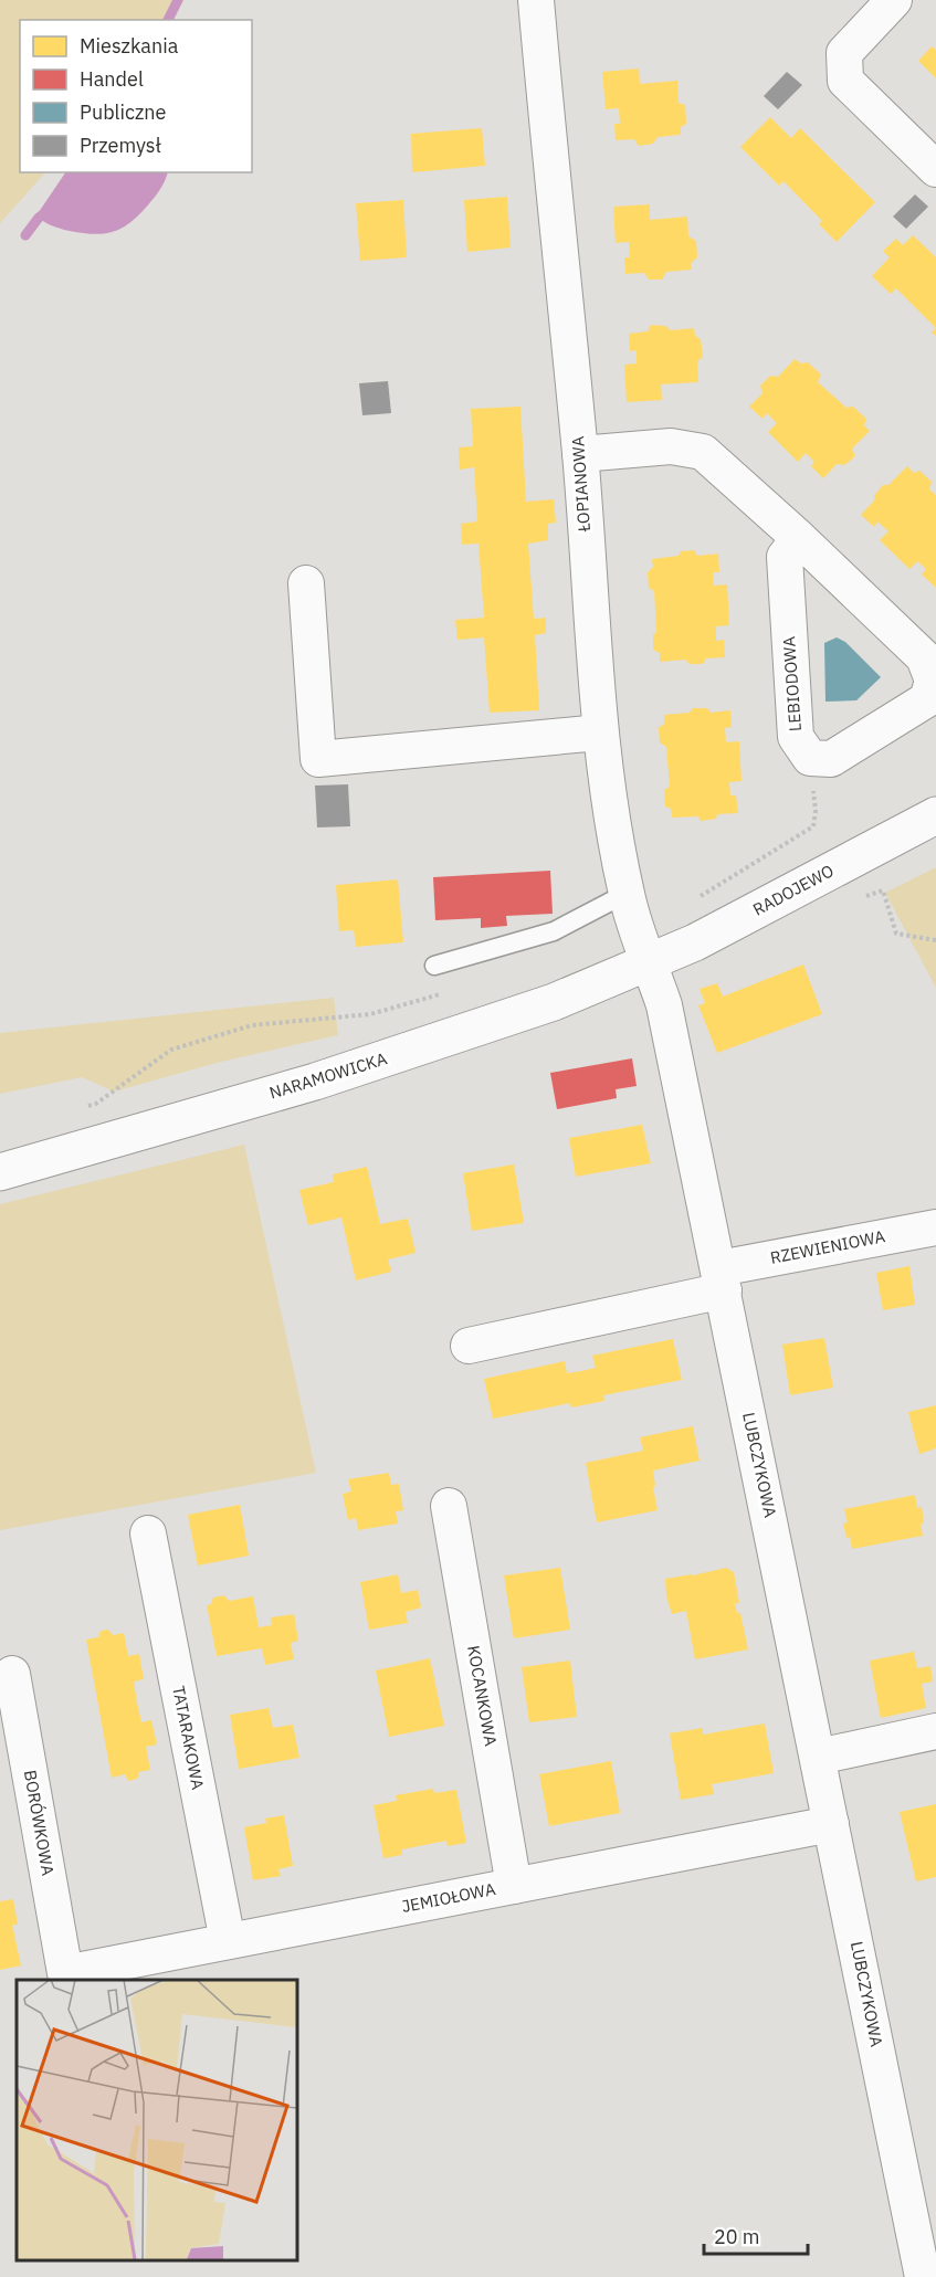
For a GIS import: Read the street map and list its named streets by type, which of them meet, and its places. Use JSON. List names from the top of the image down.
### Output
{
  "streets": {
    "street": [
      "ŁOPIANOWA",
      "LEBIODOWA",
      "RADOJEWO",
      "NARAMOWICKA",
      "RZEWIENIOWA",
      "LUBCZYKOWA",
      "KOCANKOWA",
      "TATARAKOWA",
      "BORÓWKOWA",
      "JEMIOŁOWA"
    ]
  },
  "crossings": [
    ["ŁOPIANOWA", "LEBIODOWA"],
    ["ŁOPIANOWA", "RADOJEWO"],
    ["ŁOPIANOWA", "NARAMOWICKA"],
    ["ŁOPIANOWA", "LUBCZYKOWA"],
    ["RADOJEWO", "NARAMOWICKA"],
    ["RADOJEWO", "LUBCZYKOWA"],
    ["NARAMOWICKA", "LUBCZYKOWA"],
    ["RZEWIENIOWA", "LUBCZYKOWA"],
    ["LUBCZYKOWA", "JEMIOŁOWA"],
    ["KOCANKOWA", "JEMIOŁOWA"],
    ["TATARAKOWA", "JEMIOŁOWA"],
    ["BORÓWKOWA", "JEMIOŁOWA"]
  ],
  "legend": [
    "Mieszkania",
    "Handel",
    "Publiczne",
    "Przemysł"
  ],
  "scale_bar": "20 m"
}
